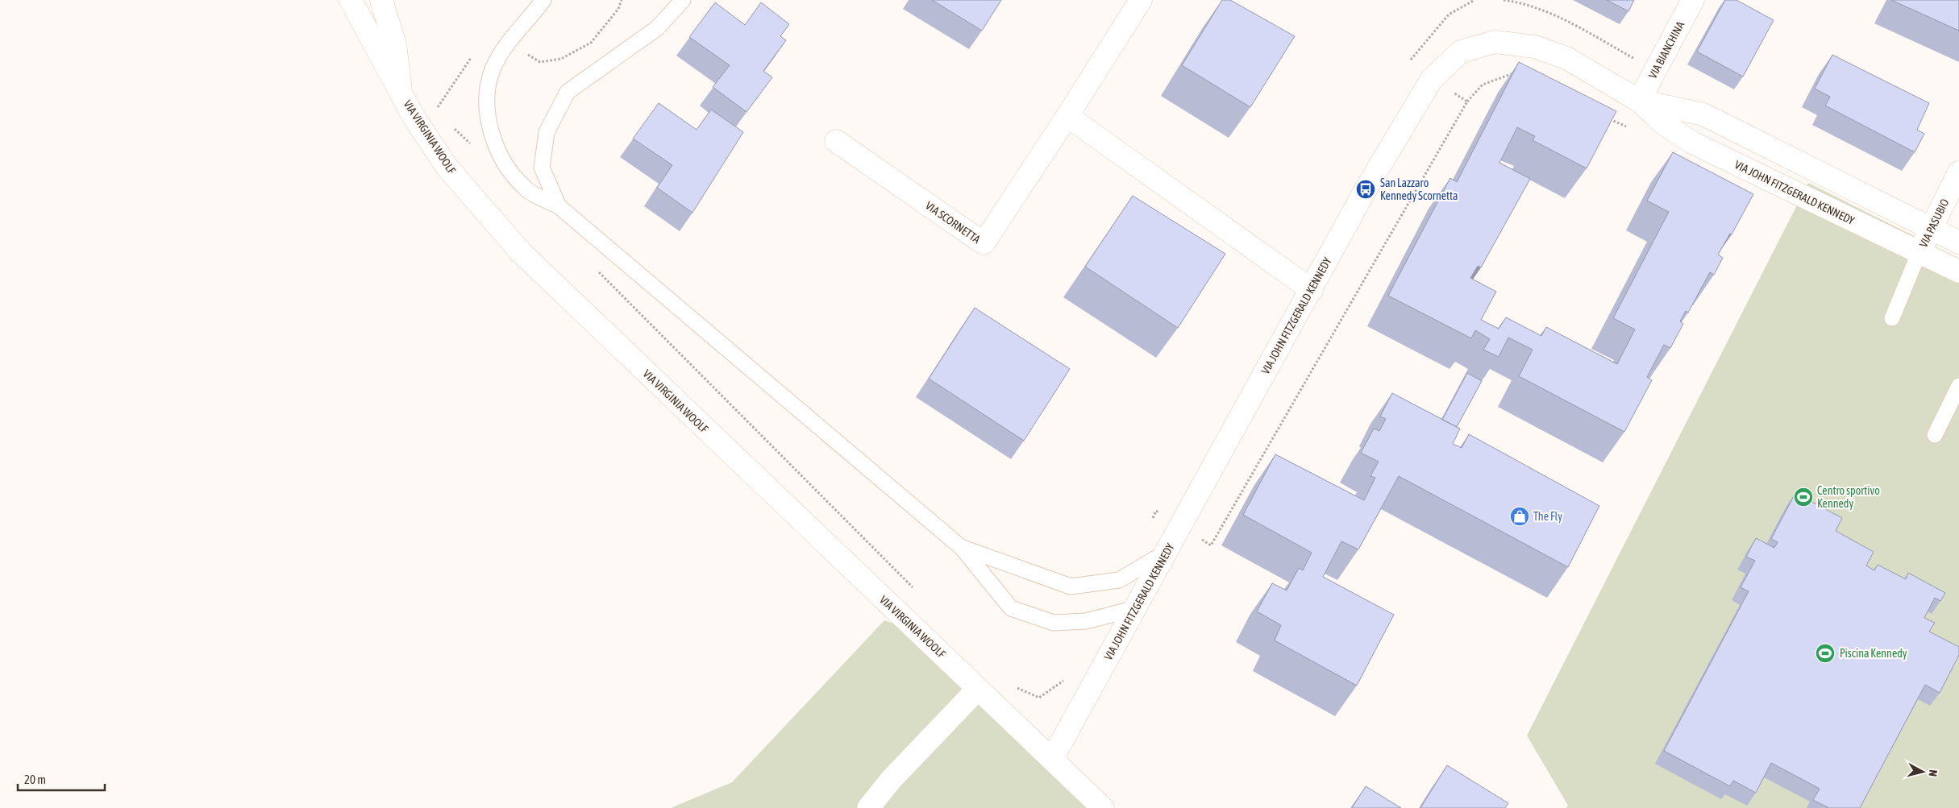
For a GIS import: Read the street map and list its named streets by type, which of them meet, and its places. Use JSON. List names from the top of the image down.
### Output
{
  "streets": {
    "street": [
      "VIA BIANCHINA",
      "VIA VIRGINIA WOOLF",
      "VIA JOHN FITZGERALD KENNEDY",
      "VIA SCORNETTA",
      "VIA PASUBIO"
    ]
  },
  "crossings": [
    ["VIA BIANCHINA", "VIA JOHN FITZGERALD KENNEDY"],
    ["VIA VIRGINIA WOOLF", "VIA JOHN FITZGERALD KENNEDY"],
    ["VIA JOHN FITZGERALD KENNEDY", "VIA PASUBIO"]
  ],
  "places": {
    "bus stop": ["San Lazzaro Kennedy Scornetta"],
    "sports": ["Centro sportivo Kennedy", "Piscina Kennedy"],
    "shop": ["The Fly"]
  },
  "scale_bar": "20 m",
  "north": "right"
}
